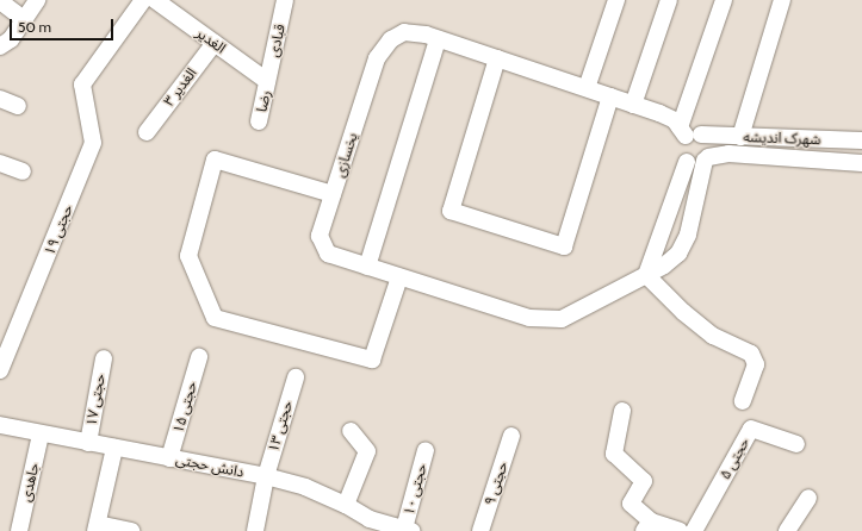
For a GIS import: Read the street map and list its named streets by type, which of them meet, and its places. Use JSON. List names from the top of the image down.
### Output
{
  "streets": {
    "street": [
      "الغدیر",
      "قبادی",
      "الغدیر ۳",
      "رضا",
      "شهرک اندیشه",
      "یخسازی",
      "حجتی ۱۹",
      "حجتی ۱۷",
      "حجتی ۱۵",
      "حجتی ۱۳",
      "حجتی ۵",
      "دانش حجتی",
      "جاهدی",
      "حجتی ۹",
      "حجتی ۱۰"
    ]
  },
  "crossings": [
    ["الغدیر", "قبادی"],
    ["الغدیر", "الغدیر ۳"],
    ["الغدیر", "رضا"],
    ["قبادی", "رضا"],
    ["شهرک اندیشه", "یخسازی"],
    ["حجتی ۱۷", "دانش حجتی"],
    ["حجتی ۱۵", "دانش حجتی"],
    ["حجتی ۱۳", "دانش حجتی"],
    ["دانش حجتی", "جاهدی"],
    ["دانش حجتی", "حجتی ۱۰"]
  ],
  "scale_bar": "50 m"
}
